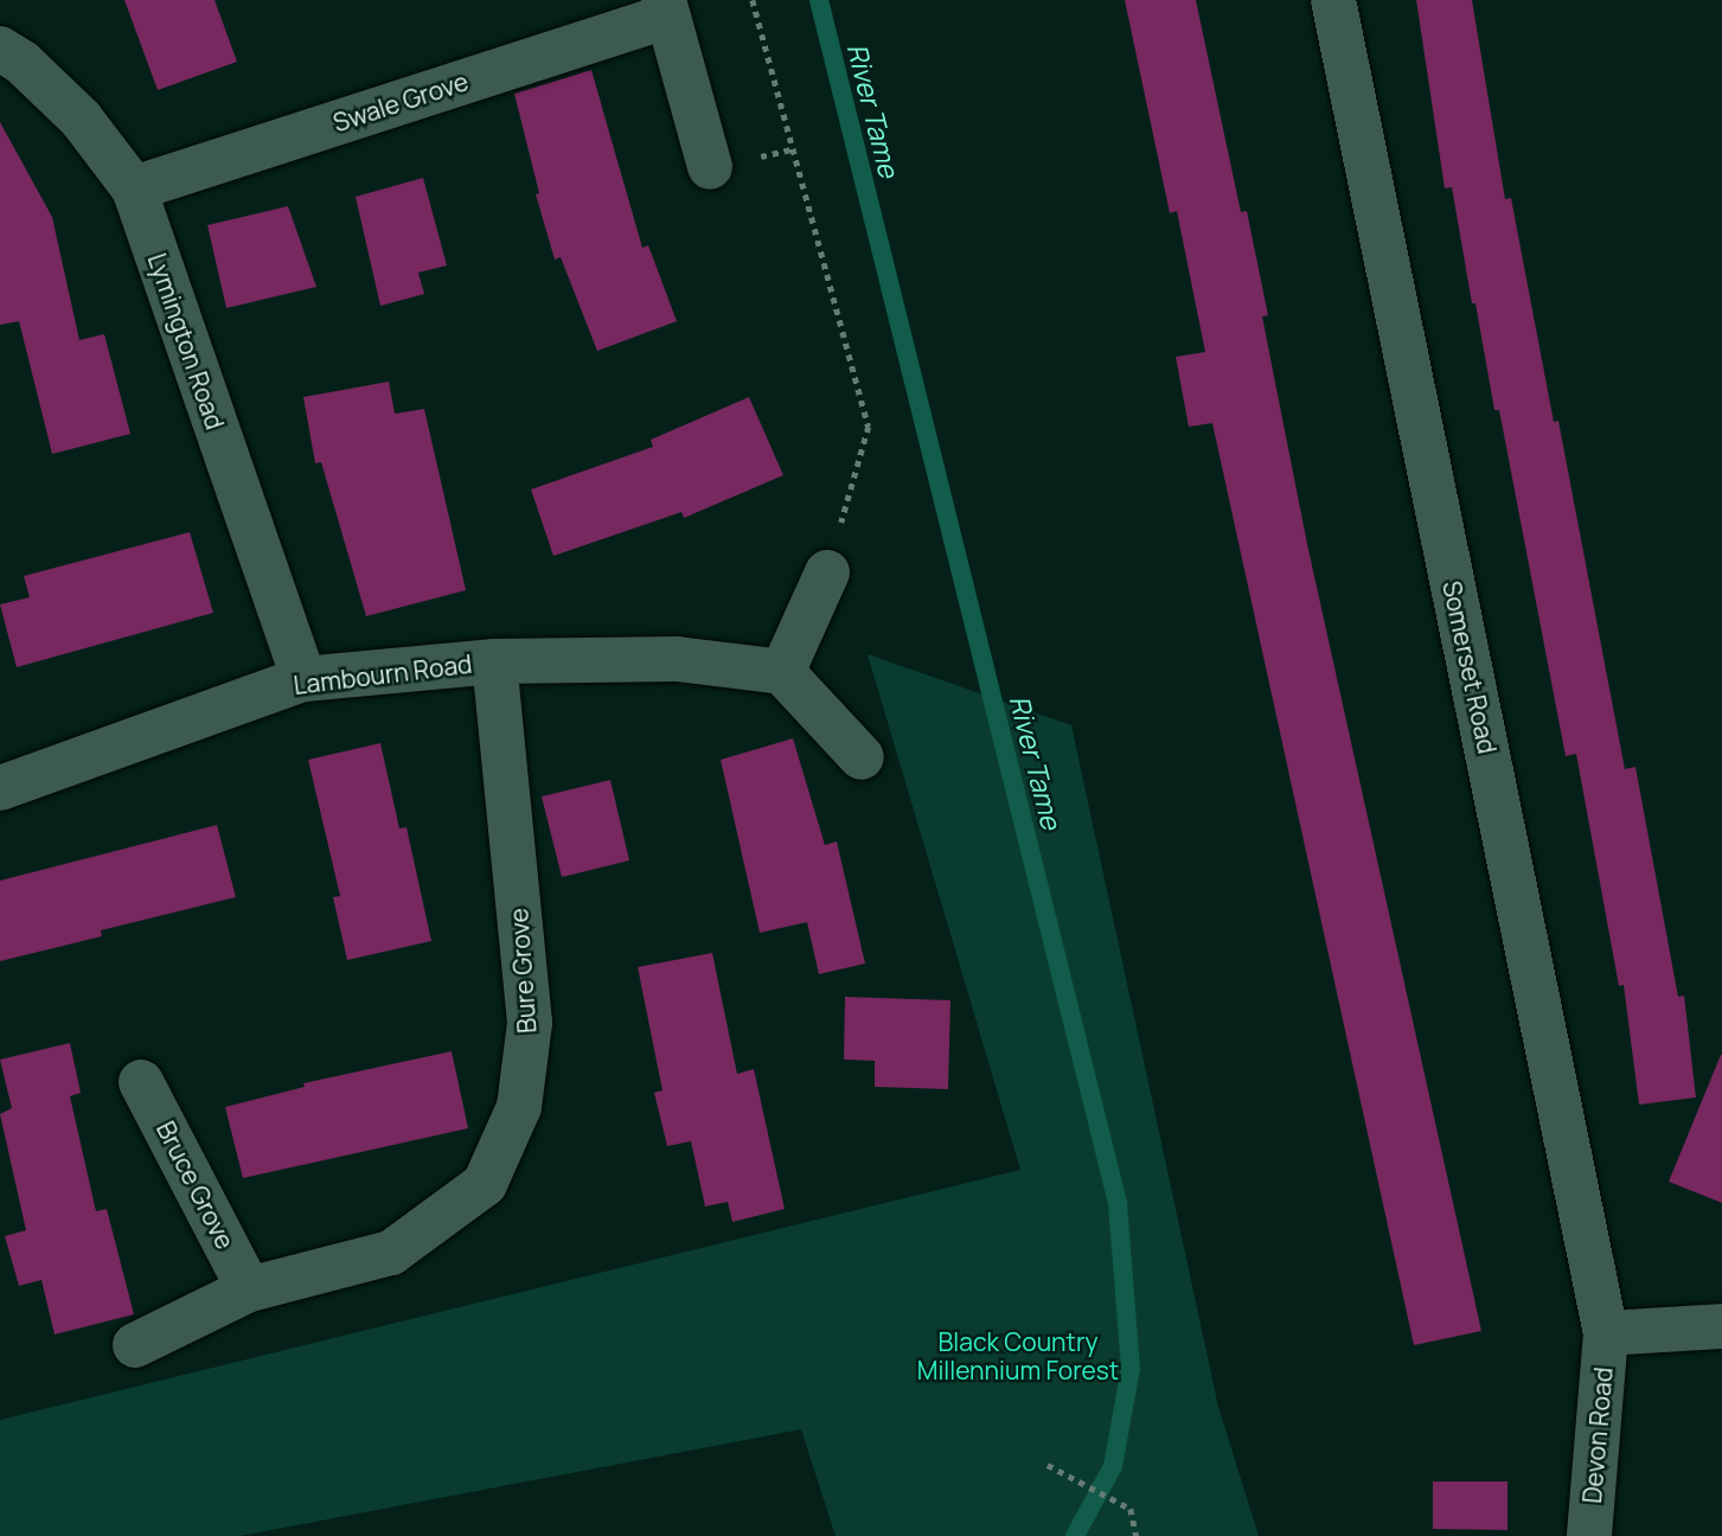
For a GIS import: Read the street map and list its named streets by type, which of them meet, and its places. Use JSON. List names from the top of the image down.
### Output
{
  "streets": {
    "street": [
      "Swale Grove",
      "Lymington Road",
      "Somerset Road",
      "Lambourn Road",
      "Bure Grove",
      "Bruce Grove",
      "Devon Road"
    ]
  },
  "crossings": [
    ["Swale Grove", "Lymington Road"],
    ["Lymington Road", "Lambourn Road"],
    ["Somerset Road", "Devon Road"],
    ["Lambourn Road", "Bure Grove"],
    ["Bure Grove", "Bruce Grove"]
  ],
  "water": ["River Tame"],
  "parks": ["Black Country Millennium Forest"]
}
